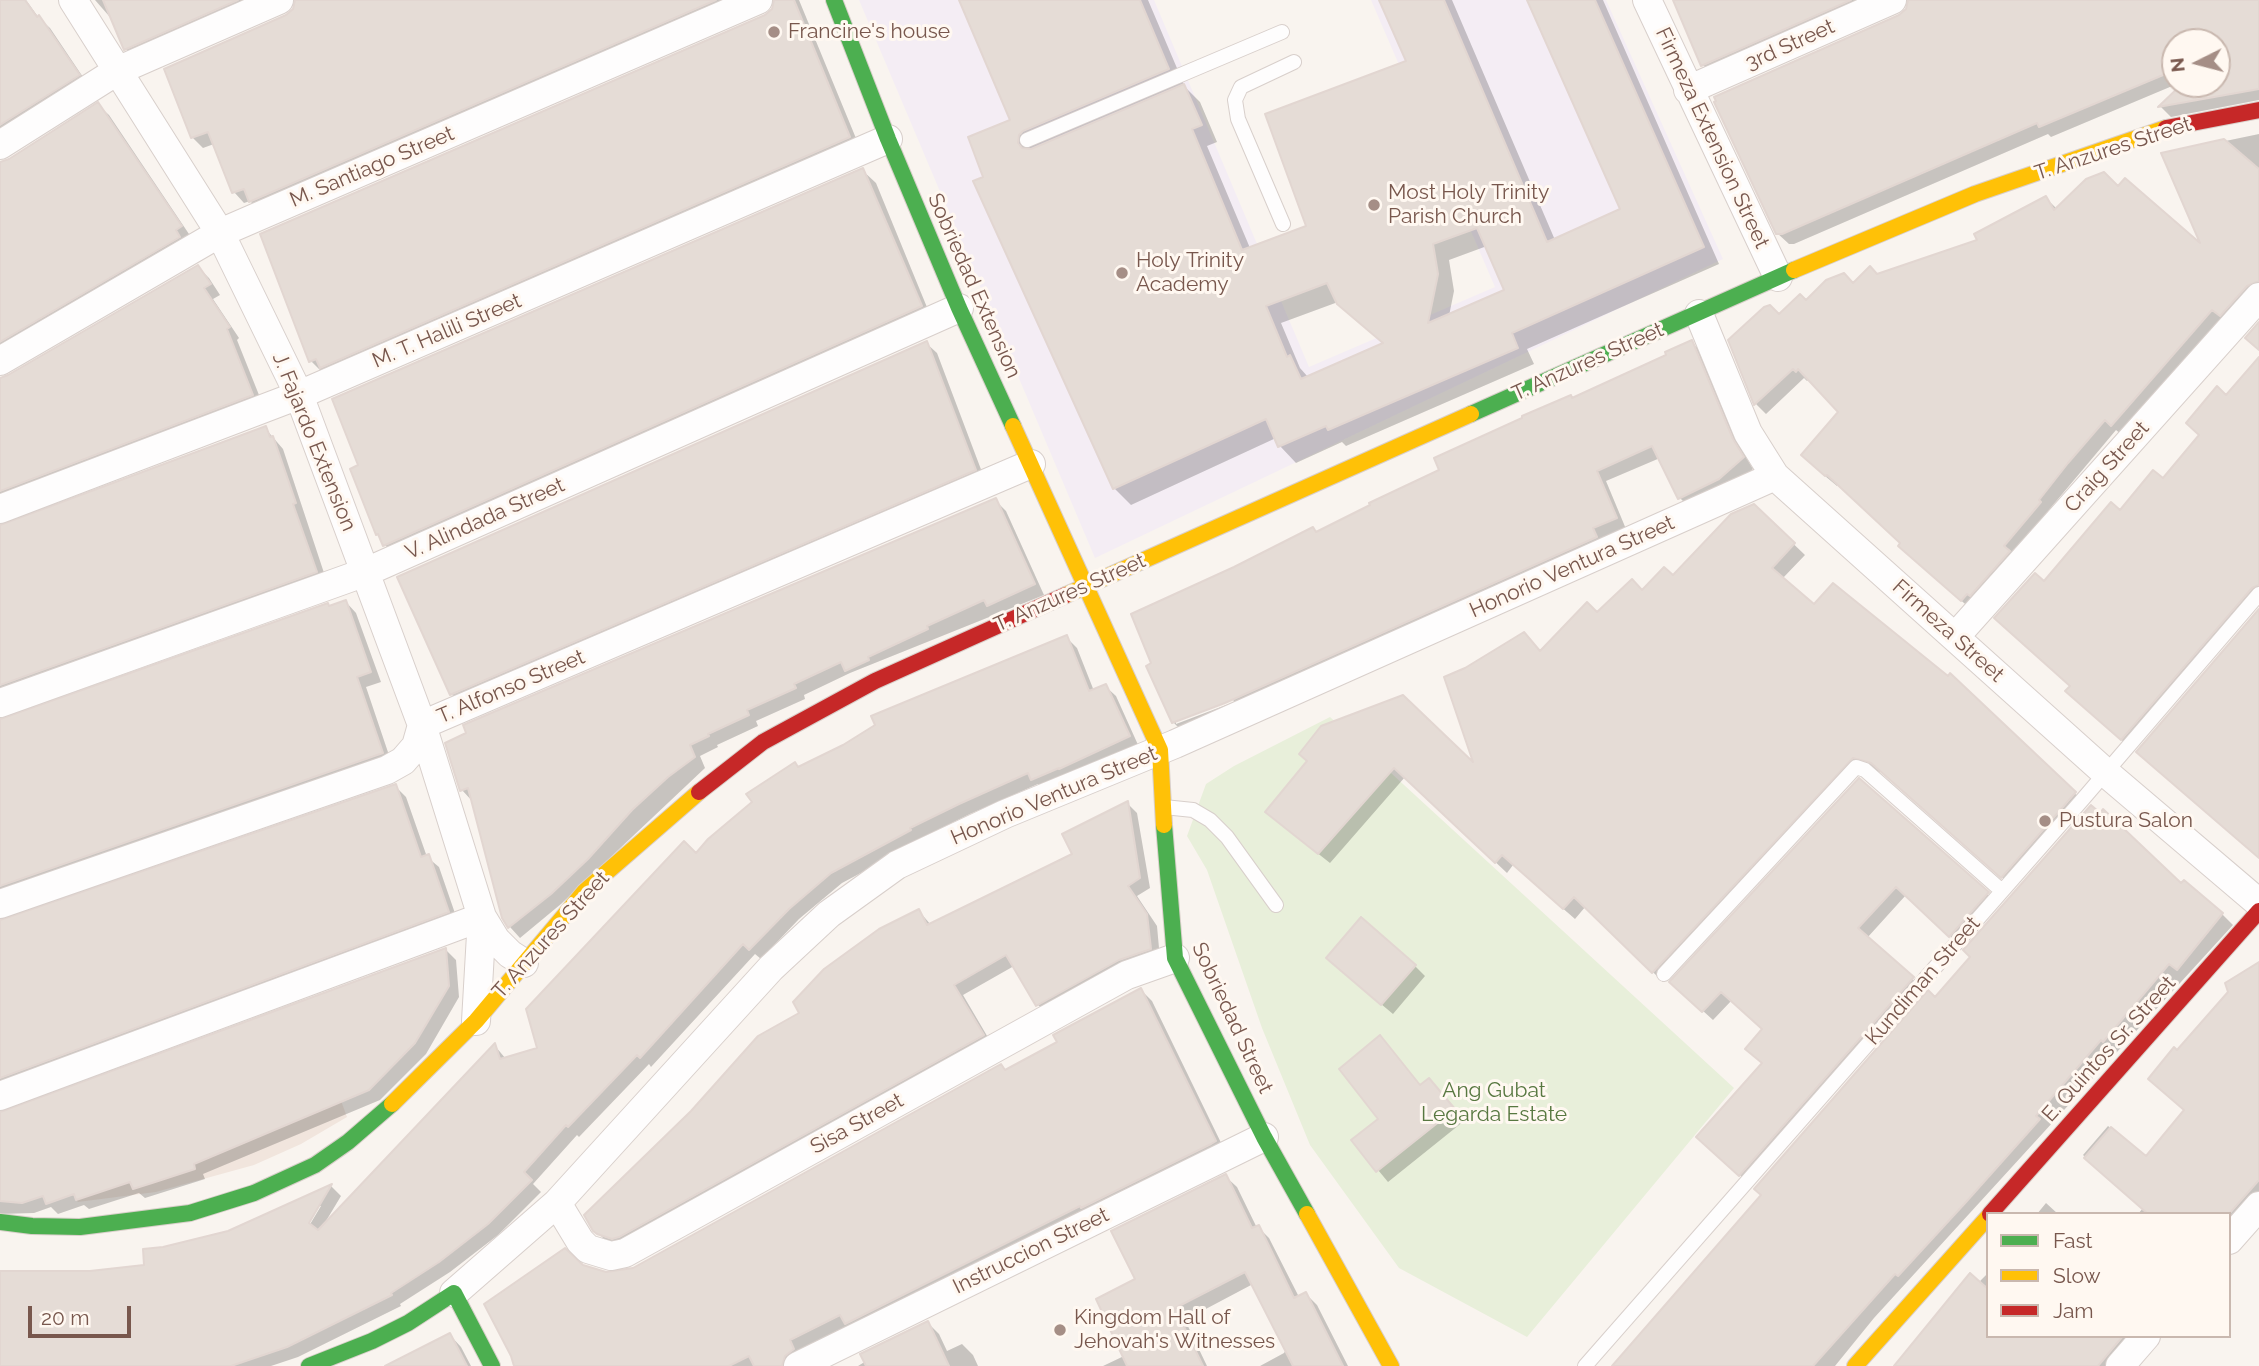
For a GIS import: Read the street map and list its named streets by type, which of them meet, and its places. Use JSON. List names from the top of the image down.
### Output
{
  "streets": {
    "street": [
      "3rd Street",
      "Firmeza Extension Street",
      "T. Anzures Street",
      "M. Santiago Street",
      "Sobriedad Extension",
      "M. T. Halili Street",
      "J. Fajardo Extension",
      "Craig Street",
      "V. Alindada Street",
      "Honorio Ventura Street",
      "Firmeza Street",
      "T. Alfonso Street",
      "Sobriedad Street",
      "E. Quintos Sr. Street",
      "Sisa Street",
      "Instruccion Street"
    ],
    "lane": ["Kundiman Street"]
  },
  "crossings": [
    ["3rd Street", "Firmeza Extension Street"],
    ["Firmeza Extension Street", "T. Anzures Street"],
    ["T. Anzures Street", "Sobriedad Extension"],
    ["T. Anzures Street", "J. Fajardo Extension"],
    ["T. Anzures Street", "Firmeza Street"],
    ["T. Anzures Street", "Sobriedad Street"],
    ["M. Santiago Street", "J. Fajardo Extension"],
    ["Sobriedad Extension", "M. T. Halili Street"],
    ["Sobriedad Extension", "V. Alindada Street"],
    ["Sobriedad Extension", "T. Alfonso Street"],
    ["Sobriedad Extension", "Sobriedad Street"],
    ["M. T. Halili Street", "J. Fajardo Extension"],
    ["J. Fajardo Extension", "V. Alindada Street"],
    ["J. Fajardo Extension", "T. Alfonso Street"],
    ["Craig Street", "Firmeza Street"],
    ["Honorio Ventura Street", "Firmeza Street"],
    ["Honorio Ventura Street", "Sobriedad Street"],
    ["Honorio Ventura Street", "Sisa Street"],
    ["Firmeza Street", "Kundiman Street"],
    ["Sobriedad Street", "Sisa Street"],
    ["Sobriedad Street", "Instruccion Street"]
  ],
  "parks": ["Ang Gubat Legarda Estate"],
  "places": [
    "Francine's house",
    "Most Holy Trinity Parish Church",
    "Holy Trinity Academy",
    "Pustura Salon",
    "Kingdom Hall of Jehovah's Witnesses"
  ],
  "legend": ["Fast", "Slow", "Jam"],
  "scale_bar": "20 m",
  "north": "left"
}
